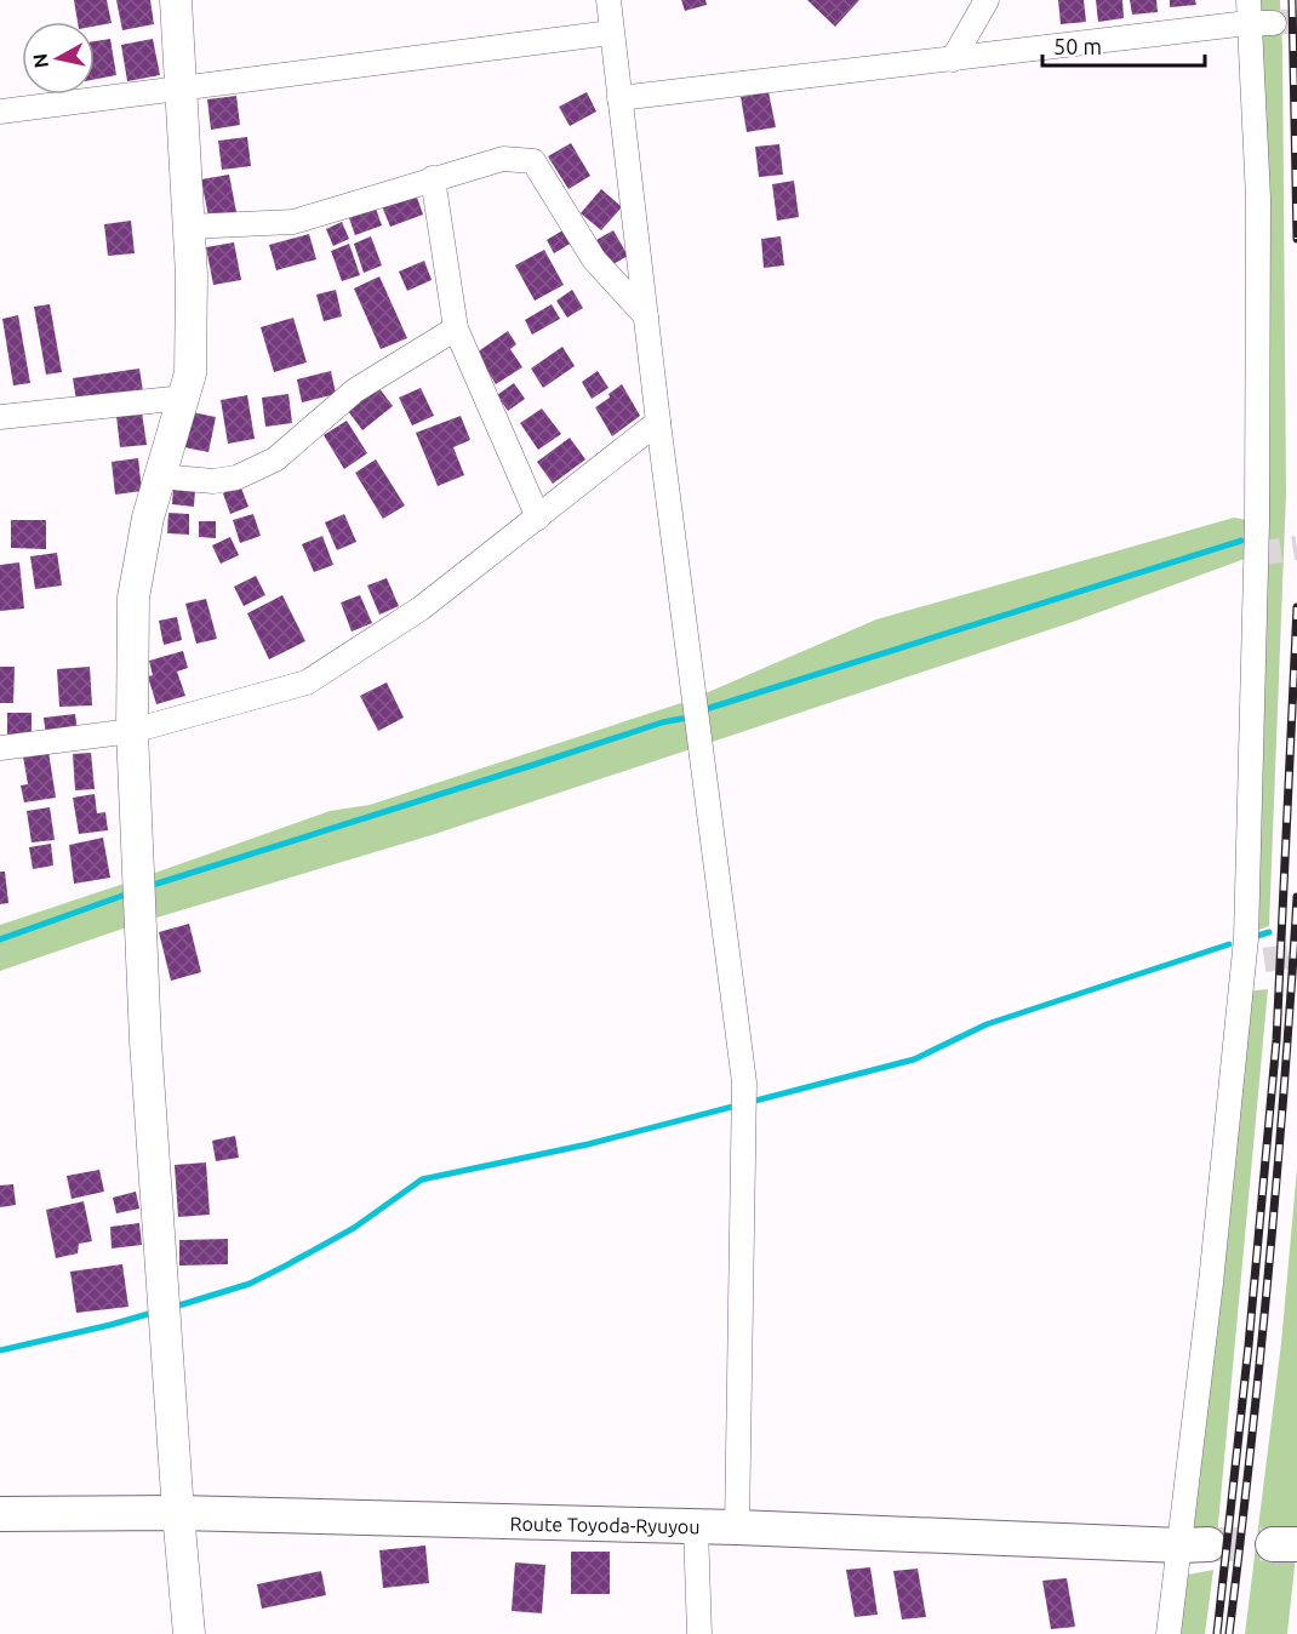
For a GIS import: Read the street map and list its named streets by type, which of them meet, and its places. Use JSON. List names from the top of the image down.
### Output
{
  "streets": {
    "main road": ["Route Toyoda-Ryuyou"]
  },
  "scale_bar": "50 m",
  "north": "left"
}
